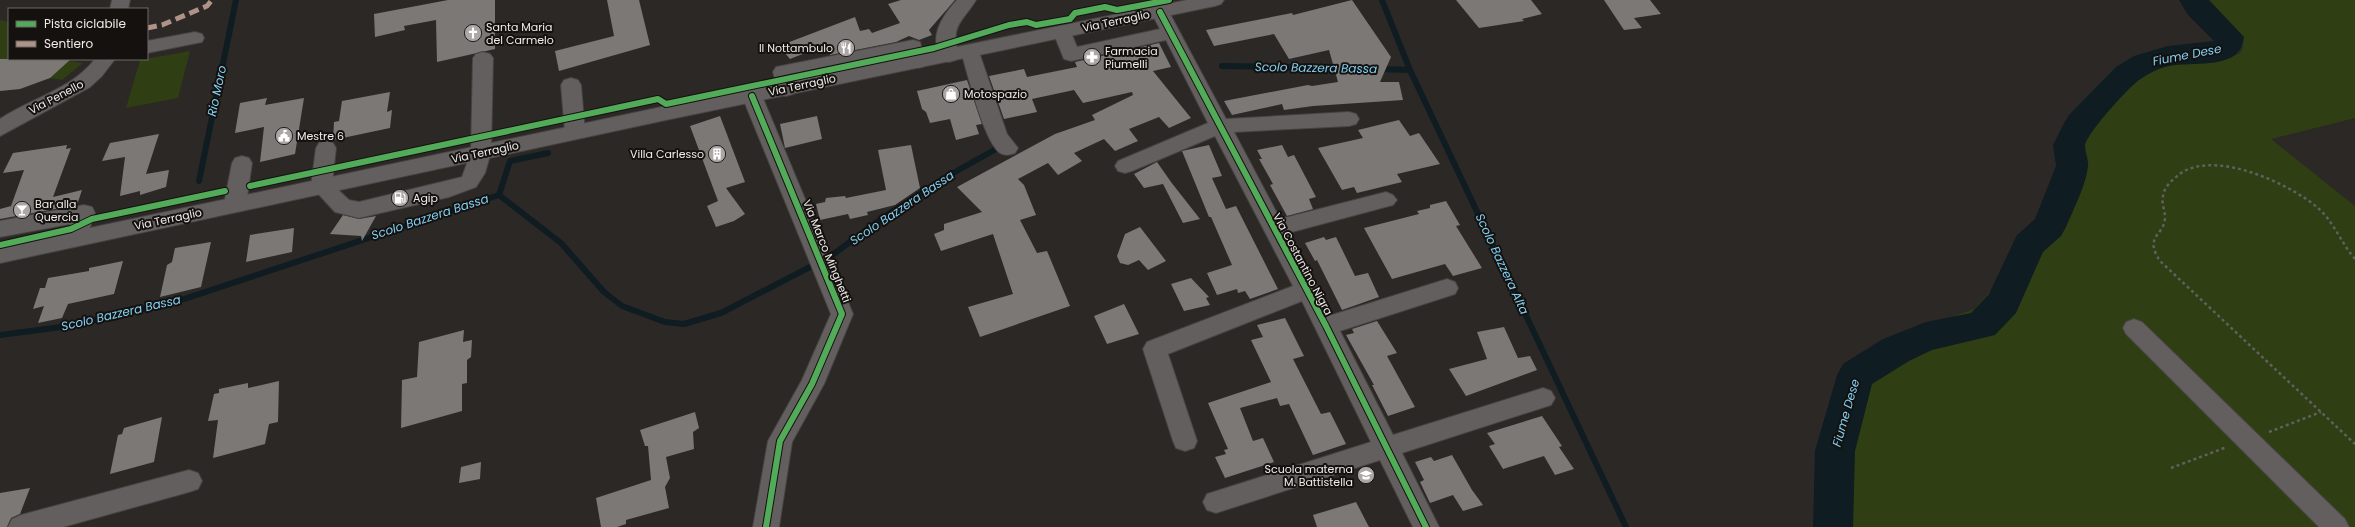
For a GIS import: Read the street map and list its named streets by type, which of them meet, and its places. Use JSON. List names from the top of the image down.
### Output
{
  "streets": {
    "main road": ["Via Terraglio"],
    "street": ["Via Penello", "Via Marco Minghetti", "Via Costantino Nigra"]
  },
  "crossings": [
    ["Via Terraglio", "Via Marco Minghetti"],
    ["Via Terraglio", "Via Costantino Nigra"]
  ],
  "water": [
    "Fiume Dese",
    "Scolo Bazzera Bassa",
    "Rio Moro",
    "Scolo Bazzera Alta"
  ],
  "places": {
    "church": ["Santa Maria del Carmelo"],
    "restaurant": ["Il Nottambulo"],
    "pharmacy": ["Farmacia Piumelli"],
    "shop": ["Motospazio"],
    "public building": ["Mestre 6"],
    "building": ["Villa Carlesso"],
    "fuel station": ["Agip"],
    "bar": ["Bar alla Quercia"],
    "school or university": ["Scuola materna M. Battistella"]
  },
  "legend": ["Pista ciclabile", "Sentiero"]
}
